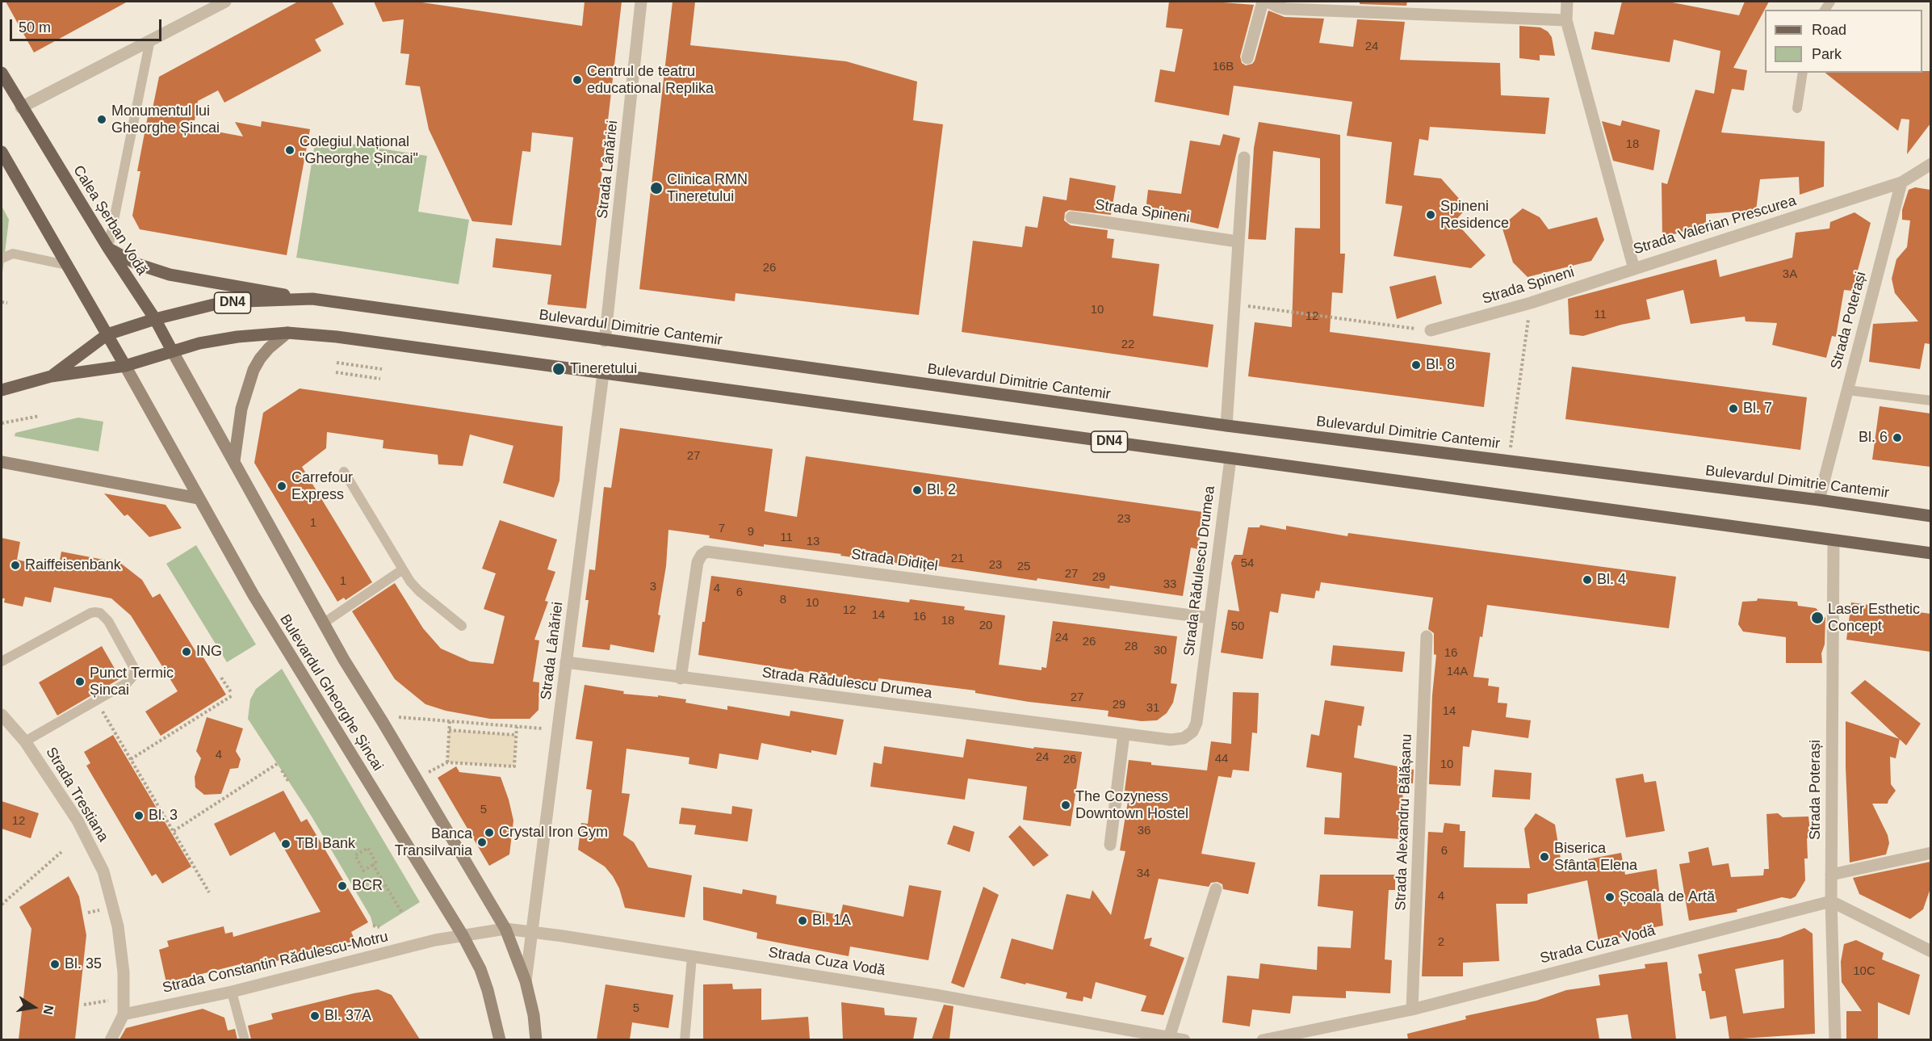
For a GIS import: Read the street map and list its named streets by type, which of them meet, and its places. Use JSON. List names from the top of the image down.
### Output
{
  "streets": {
    "main road": [
      "Calea Șerban Vodă",
      "DN4",
      "Bulevardul Dimitrie Cantemir",
      "Bulevardul Gheorghe Șincai"
    ],
    "street": [
      "Strada Lânăriei",
      "Strada Spineni",
      "Strada Valerian Prescurea",
      "Strada Poterași",
      "Strada Didițel",
      "Strada Rădulescu Drumea",
      "Strada Trestiana",
      "Strada Alexandru Bălășanu",
      "Strada Cuza Vodă",
      "Strada Constantin Rădulescu-Motru"
    ]
  },
  "crossings": [
    ["Strada Lânăriei", "DN4"],
    ["Strada Lânăriei", "Bulevardul Dimitrie Cantemir"],
    ["Strada Lânăriei", "Strada Rădulescu Drumea"],
    ["Strada Lânăriei", "Bulevardul Gheorghe Șincai"],
    ["Strada Lânăriei", "Strada Cuza Vodă"],
    ["Strada Spineni", "Strada Valerian Prescurea"],
    ["Calea Șerban Vodă", "DN4"],
    ["Calea Șerban Vodă", "Bulevardul Dimitrie Cantemir"],
    ["Calea Șerban Vodă", "Bulevardul Gheorghe Șincai"],
    ["Strada Valerian Prescurea", "Strada Poterași"],
    ["DN4", "Strada Poterași"],
    ["DN4", "Strada Rădulescu Drumea"],
    ["DN4", "Bulevardul Gheorghe Șincai"],
    ["Strada Poterași", "Bulevardul Dimitrie Cantemir"],
    ["Strada Poterași", "Strada Cuza Vodă"],
    ["Strada Didițel", "Strada Rădulescu Drumea"],
    ["Bulevardul Gheorghe Șincai", "Strada Cuza Vodă"],
    ["Bulevardul Gheorghe Șincai", "Strada Constantin Rădulescu-Motru"],
    ["Strada Trestiana", "Strada Constantin Rădulescu-Motru"],
    ["Strada Alexandru Bălășanu", "Strada Cuza Vodă"],
    ["Strada Cuza Vodă", "Strada Constantin Rădulescu-Motru"]
  ],
  "places": [
    "Centrul de teatru educational Replika",
    "Monumentul lui Gheorghe Șincai",
    "Colegiul Național \"Gheorghe Șincai\"",
    "Clinica RMN Tineretului",
    "Spineni Residence",
    "Bl. 8",
    "Tineretului",
    "Bl. 7",
    "Bl. 6",
    "Carrefour Express",
    "Bl. 2",
    "Raiffeisenbank",
    "Bl. 4",
    "Laser Esthetic Concept",
    "ING",
    "Punct Termic Șincai",
    "The Cozyness Downtown Hostel",
    "Bl. 3",
    "Crystal Iron Gym",
    "Banca Transilvania",
    "TBI Bank",
    "Biserica Sfânta Elena",
    "BCR",
    "Școala de Artă",
    "Bl. 1A",
    "Bl. 35",
    "Bl. 37A"
  ],
  "house_numbers": [
    "24",
    "16B",
    "18",
    "26",
    "3A",
    "10",
    "11",
    "12",
    "22",
    "27",
    "23",
    "1",
    "7",
    "9",
    "11",
    "13",
    "21",
    "54",
    "23",
    "25",
    "27",
    "29",
    "1",
    "33",
    "3",
    "4",
    "6",
    "8",
    "10",
    "12",
    "14",
    "16",
    "18",
    "20",
    "50",
    "24",
    "26",
    "28",
    "30",
    "16",
    "14A",
    "27",
    "29",
    "31",
    "14",
    "4",
    "24",
    "44",
    "26",
    "10",
    "5",
    "12",
    "36",
    "6",
    "34",
    "4",
    "2",
    "10C",
    "5"
  ],
  "legend": ["Road", "Park"],
  "scale_bar": "50 m",
  "north": "right"
}
